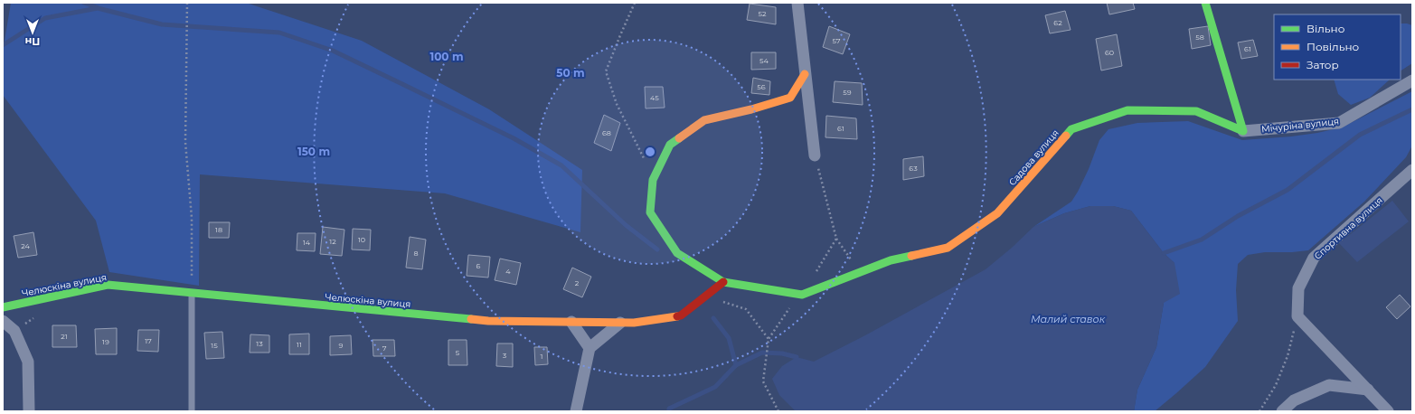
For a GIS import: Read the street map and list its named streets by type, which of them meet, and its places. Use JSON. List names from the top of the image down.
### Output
{
  "streets": {
    "street": [
      "Мічуріна вулиця",
      "Садова вулиця",
      "Спортивна вулиця",
      "Челюскіна вулиця"
    ]
  },
  "crossings": [
    ["Мічуріна вулиця", "Садова вулиця"]
  ],
  "water": ["Малий ставок"],
  "house_numbers": [
    "52",
    "62",
    "58",
    "57",
    "61",
    "60",
    "54",
    "56",
    "59",
    "45",
    "61",
    "68",
    "63",
    "18",
    "10",
    "12",
    "14",
    "24",
    "8",
    "6",
    "4",
    "2",
    "21",
    "17",
    "19",
    "13",
    "11",
    "15",
    "9",
    "7",
    "5",
    "3",
    "1"
  ],
  "legend": ["Вільно", "Повільно", "Затор"],
  "north": "bottom",
  "rings": ["100 m", "50 m", "150 m"]
}
